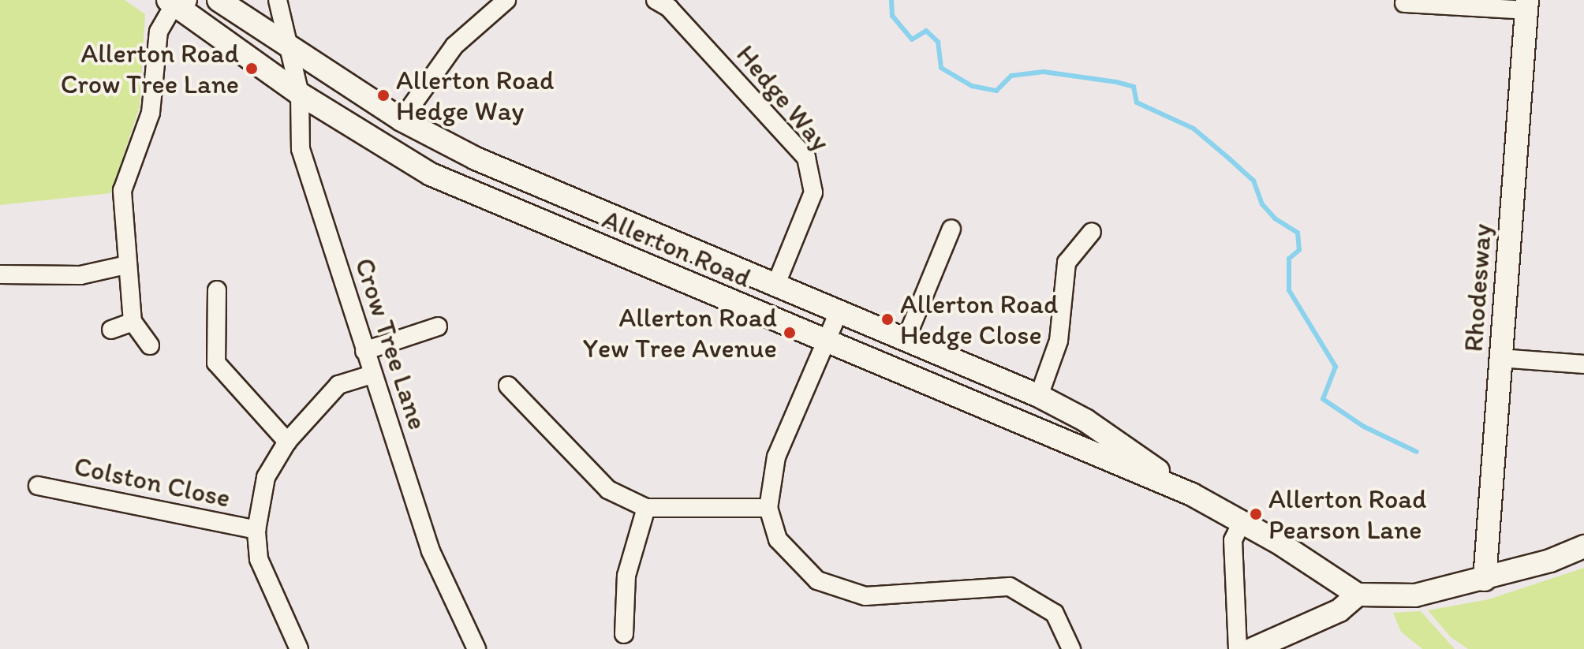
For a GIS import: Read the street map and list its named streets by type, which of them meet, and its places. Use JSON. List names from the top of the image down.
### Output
{
  "streets": {
    "street": [
      "Hedge Way",
      "Allerton Road",
      "Rhodesway",
      "Crow Tree Lane",
      "Colston Close"
    ]
  },
  "crossings": [
    ["Hedge Way", "Allerton Road"],
    ["Allerton Road", "Crow Tree Lane"]
  ],
  "places": [
    "Allerton Road Crow Tree Lane",
    "Allerton Road Hedge Way",
    "Allerton Road Hedge Close",
    "Allerton Road Yew Tree Avenue",
    "Allerton Road Pearson Lane"
  ]
}
